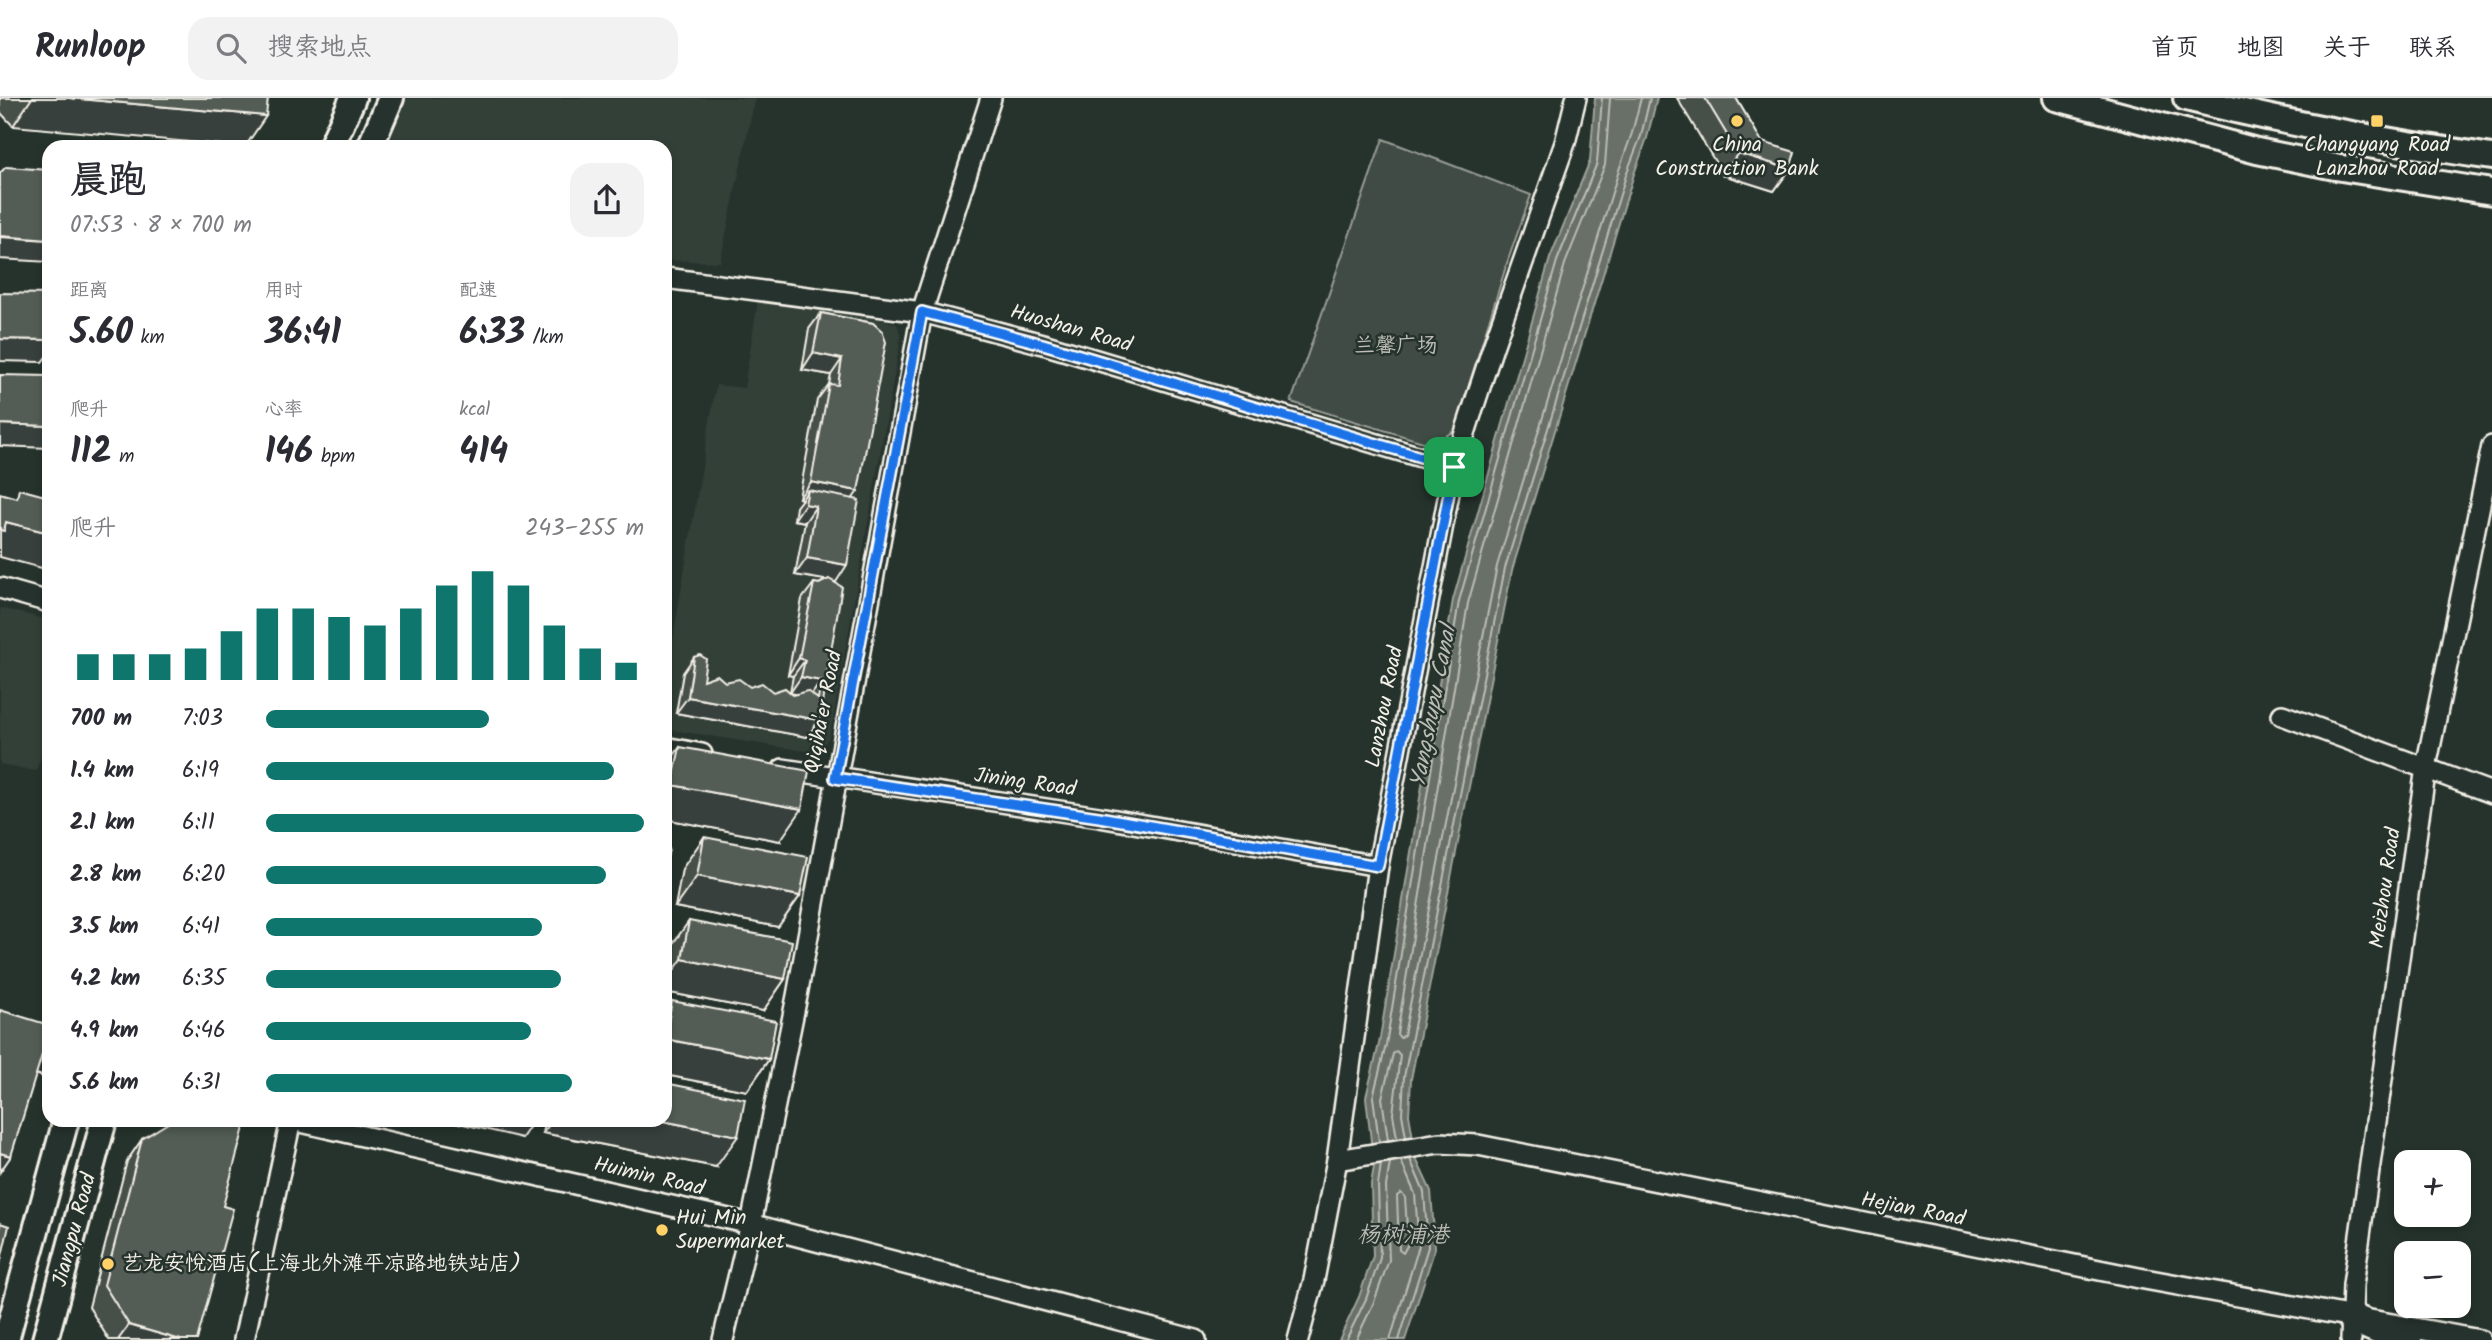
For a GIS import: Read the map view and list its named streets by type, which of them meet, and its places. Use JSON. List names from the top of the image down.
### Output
{
  "streets": {
    "main road": ["Jiangpu Road"],
    "street": [
      "Huoshan Road",
      "Lanzhou Road",
      "Qiqiha'er Road",
      "Jining Road",
      "Meizhou Road",
      "Huimin Road",
      "Hejian Road"
    ]
  },
  "crossings": [
    ["Huoshan Road", "Lanzhou Road"],
    ["Huoshan Road", "Qiqiha'er Road"],
    ["Lanzhou Road", "Jining Road"],
    ["Lanzhou Road", "Hejian Road"],
    ["Qiqiha'er Road", "Jining Road"],
    ["Qiqiha'er Road", "Huimin Road"],
    ["Meizhou Road", "Hejian Road"]
  ],
  "water": ["Yangshupu Canal", "杨树浦港"],
  "parks": ["兰馨广场"],
  "places": {
    "other": ["China Construction Bank", "Hui Min Supermarket", "艺龙安悦酒店(上海北外滩平凉路地铁站店)"],
    "transit": ["Changyang Road Lanzhou Road"]
  },
  "page": {
    "header": "Runloop",
    "search": "搜索地点",
    "nav": [
      "首页",
      "地图",
      "关于",
      "联系"
    ],
    "heading": ["晨跑", "07:53 · 8 × 700 m"],
    "stats": [
      ["距离", "5.60 km"],
      ["用时", "36:41"],
      ["配速", "6:33 /km"],
      ["爬升", "112 m"],
      ["心率", "146 bpm"],
      ["kcal", "414"]
    ],
    "chart": ["爬升", "243–255 m"],
    "list": [
      {
        "name": "700 m",
        "note": "7:03"
      },
      {
        "name": "1.4 km",
        "note": "6:19"
      },
      {
        "name": "2.1 km",
        "note": "6:11"
      },
      {
        "name": "2.8 km",
        "note": "6:20"
      },
      {
        "name": "3.5 km",
        "note": "6:41"
      },
      {
        "name": "4.2 km",
        "note": "6:35"
      },
      {
        "name": "4.9 km",
        "note": "6:46"
      },
      {
        "name": "5.6 km",
        "note": "6:31"
      }
    ],
    "map_buttons": ["+", "−"]
  }
}
